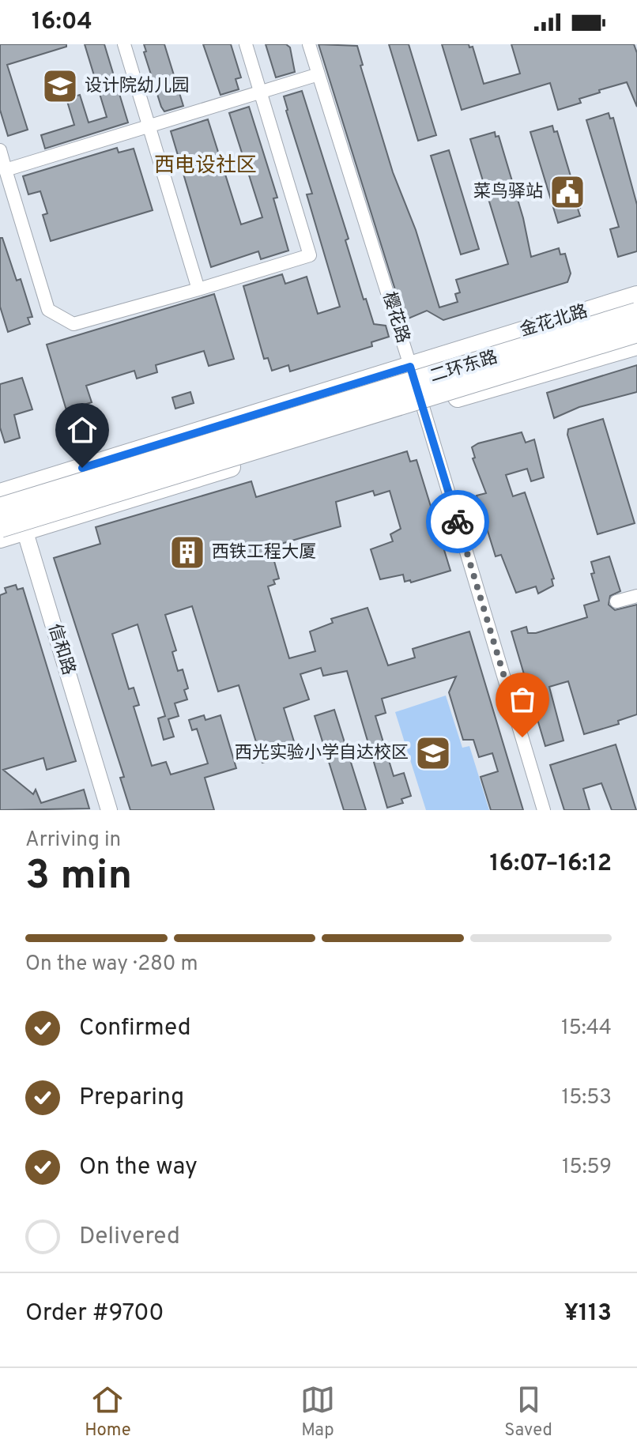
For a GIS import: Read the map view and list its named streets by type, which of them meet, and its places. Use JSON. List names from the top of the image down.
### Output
{
  "streets": {
    "highway": ["二环东路"],
    "main road": ["金花北路"],
    "street": ["樱花路", "信和路"]
  },
  "crossings": [
    ["樱花路", "金花北路"],
    ["金花北路", "信和路"]
  ],
  "districts": ["西电设社区"],
  "places": {
    "school or university": ["设计院幼儿园", "西光实验小学自达校区"],
    "public building": ["菜鸟驿站"],
    "building": ["西铁工程大厦"]
  },
  "page": {
    "status": "16:04",
    "heading": ["3 min", "Arriving in", "16:07–16:12"],
    "panel": ["Order #9700", "¥113"],
    "bar": "On the way · 280 m",
    "list": [
      ["Confirmed", "15:44"],
      ["Preparing", "15:53"],
      ["On the way", "15:59"],
      "Delivered"
    ],
    "tabs": ["Home", "Map", "Saved"]
  }
}
